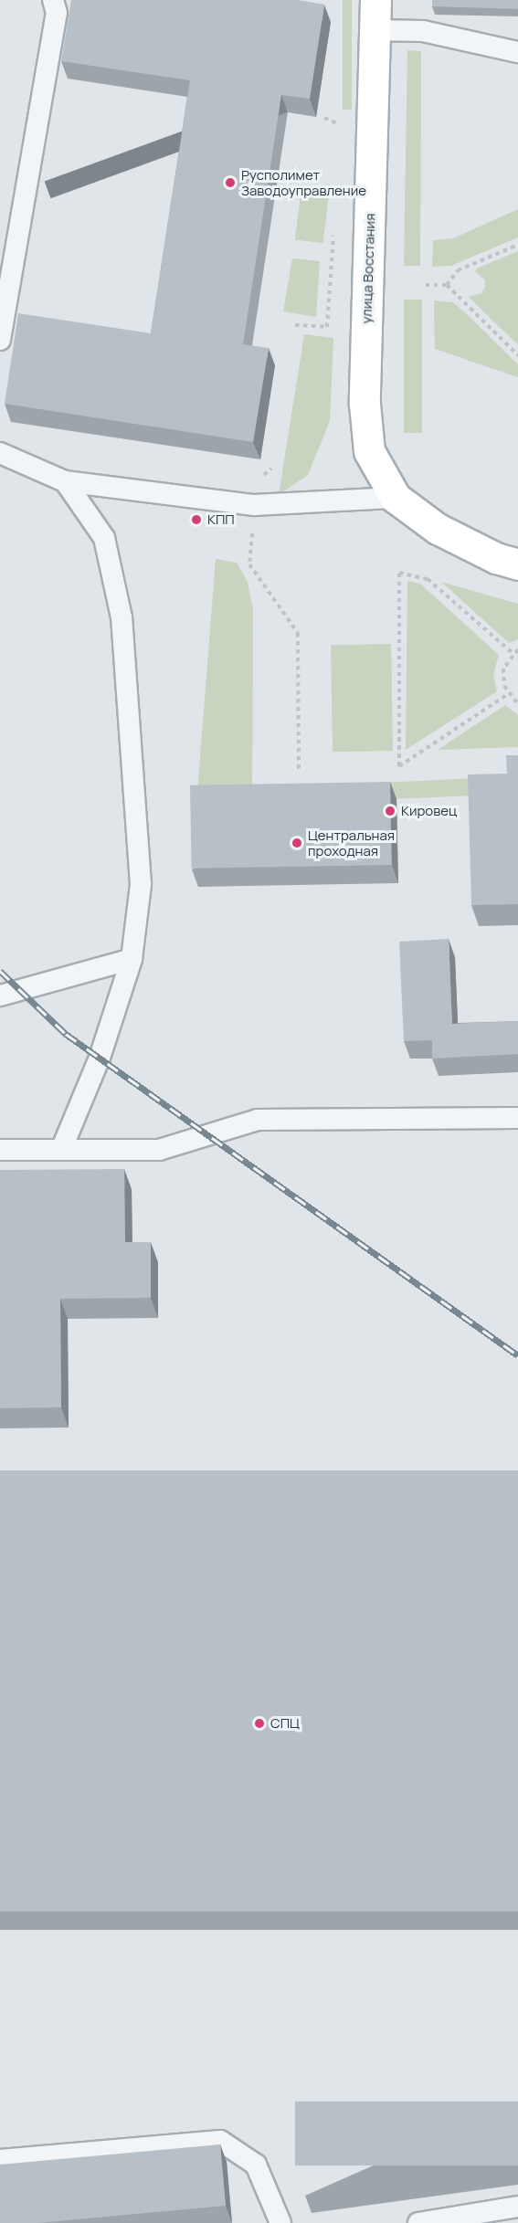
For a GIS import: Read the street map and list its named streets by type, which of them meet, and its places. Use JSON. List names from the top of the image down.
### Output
{
  "streets": {
    "street": ["улица Восстания"]
  },
  "places": [
    "Русполимет Заводоуправление",
    "КПП",
    "Кировец",
    "Центральная проходная",
    "СПЦ"
  ]
}
